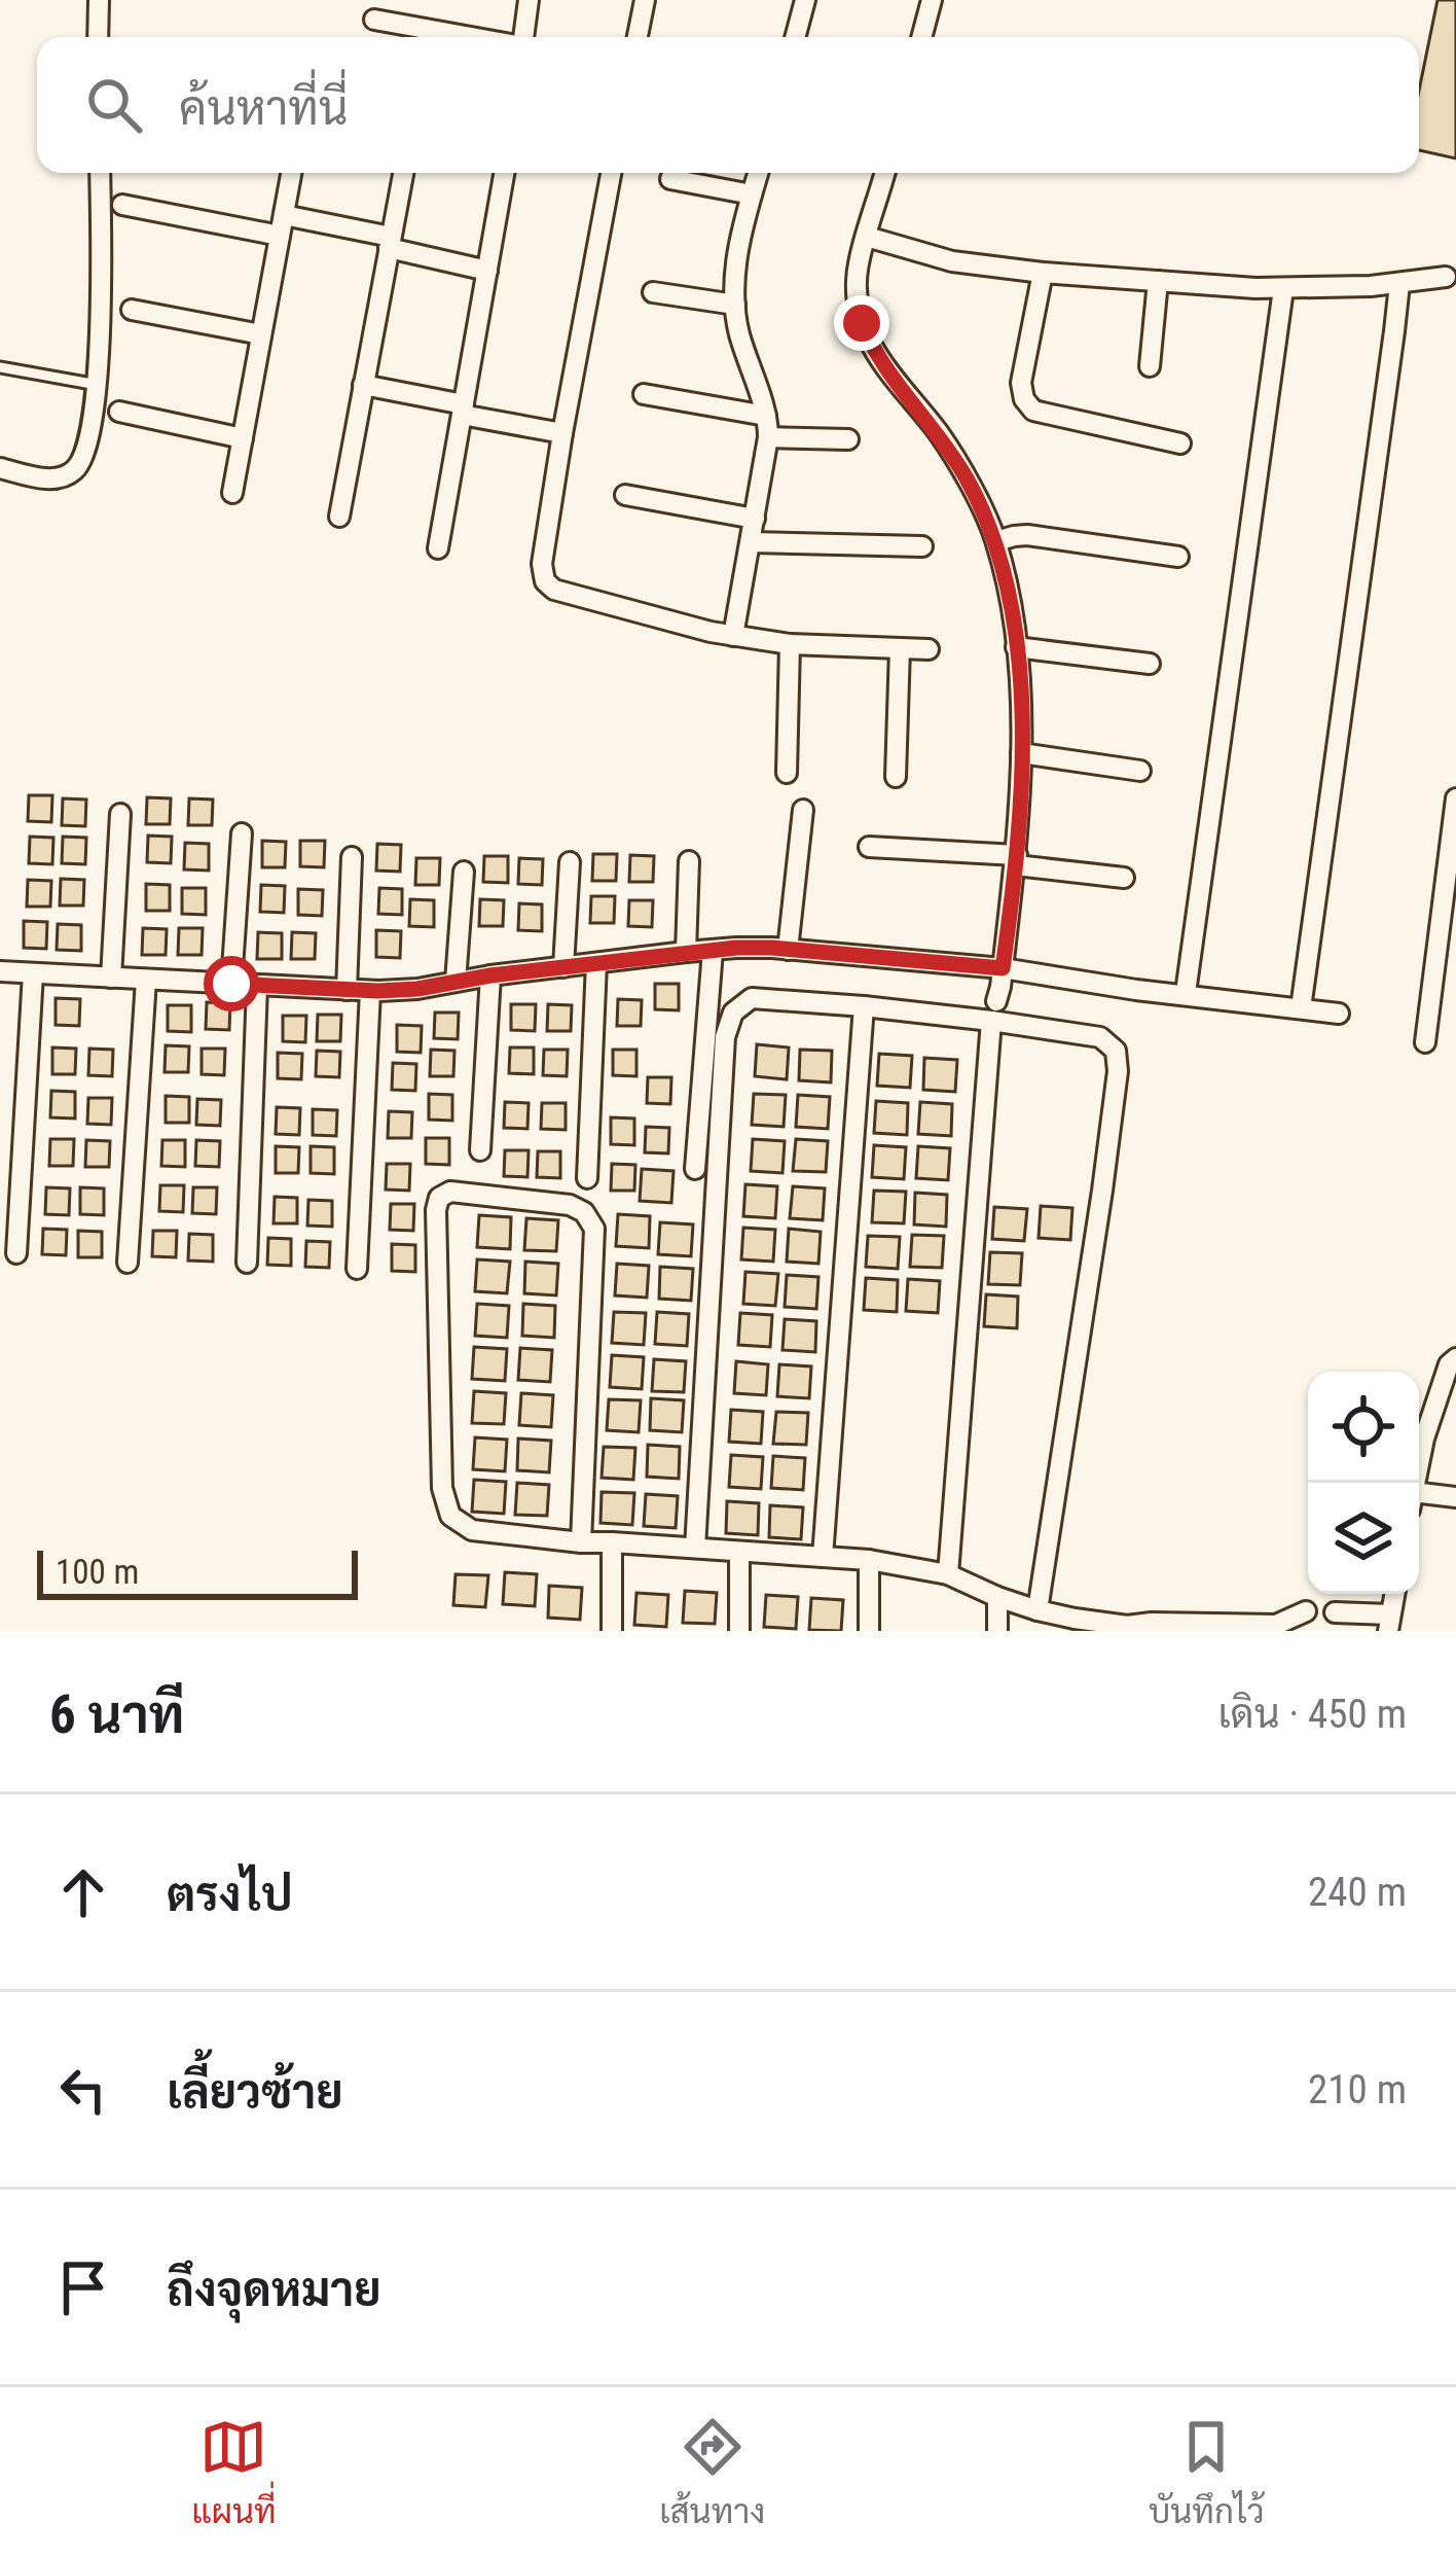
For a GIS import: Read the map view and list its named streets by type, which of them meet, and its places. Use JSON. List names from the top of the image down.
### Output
{
  "scale_bar": "100 m",
  "page": {
    "search": "ค้นหาที่นี่",
    "scale": "100 m",
    "heading": ["6 นาที", "เดิน · 450 m"],
    "list": [
      ["ตรงไป", "240 m"],
      ["เลี้ยวซ้าย", "210 m"],
      "ถึงจุดหมาย"
    ],
    "nav": ["แผนที่", "เส้นทาง", "บันทึกไว้"]
  }
}
